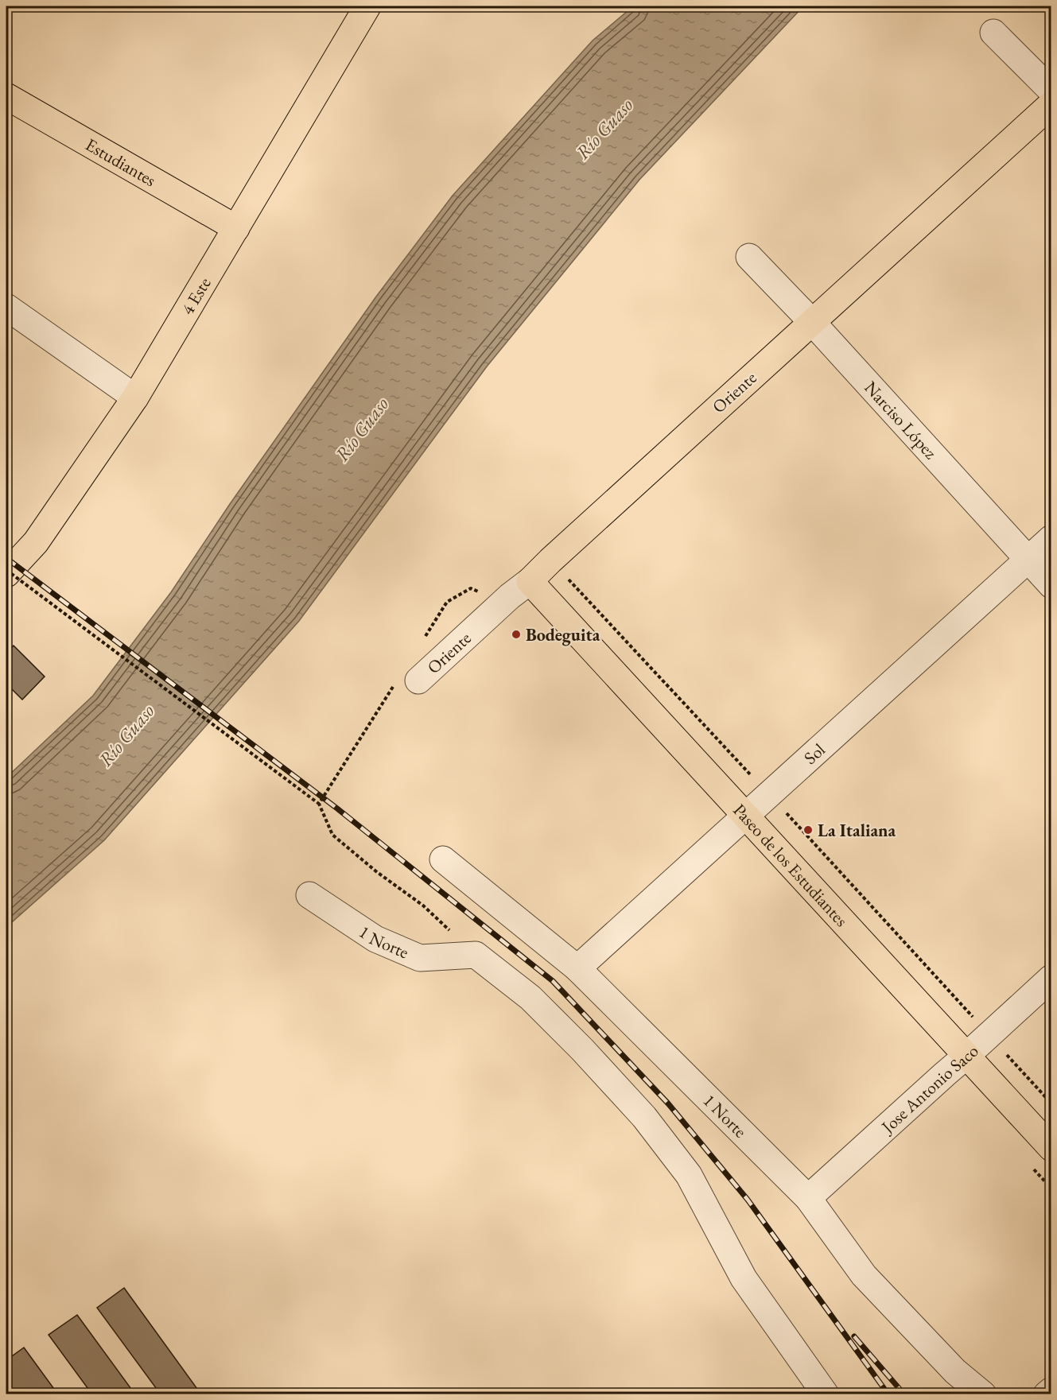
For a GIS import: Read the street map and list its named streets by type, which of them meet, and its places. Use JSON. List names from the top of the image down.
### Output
{
  "streets": {
    "main road": [
      "Estudiantes",
      "4 Este",
      "Oriente",
      "Paseo de los Estudiantes"
    ],
    "street": [
      "Narciso López",
      "Sol",
      "1 Norte",
      "Jose Antonio Saco"
    ]
  },
  "crossings": [
    ["Estudiantes", "4 Este"],
    ["Oriente", "Narciso López"],
    ["Oriente", "Paseo de los Estudiantes"],
    ["Narciso López", "Sol"],
    ["Sol", "Paseo de los Estudiantes"],
    ["Sol", "1 Norte"],
    ["Paseo de los Estudiantes", "Jose Antonio Saco"],
    ["1 Norte", "Jose Antonio Saco"]
  ],
  "water": ["Río Guaso"],
  "places": ["Bodeguita", "La Italiana"]
}
